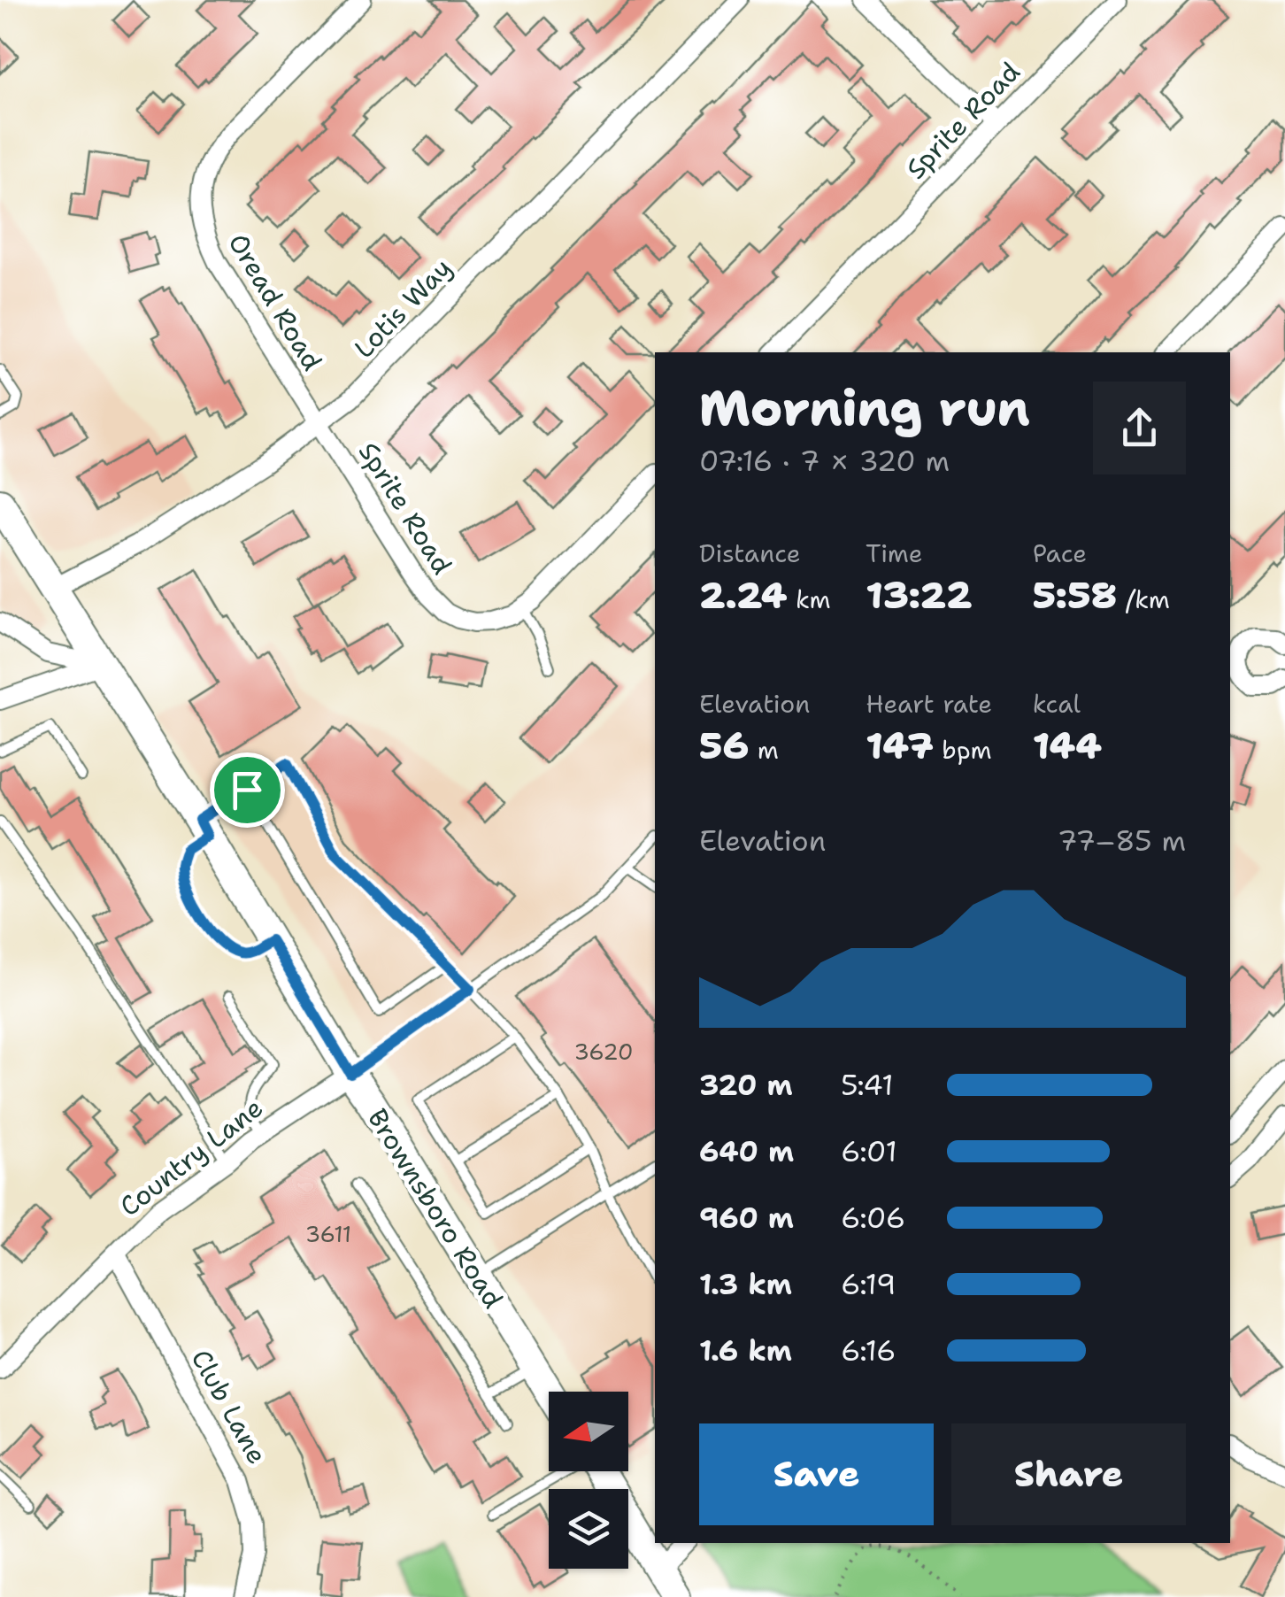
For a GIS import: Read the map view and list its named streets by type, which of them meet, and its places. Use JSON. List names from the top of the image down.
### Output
{
  "streets": {
    "main road": ["Brownsboro Road"],
    "street": [
      "Sprite Road",
      "Oread Road",
      "Lotis Way",
      "Country Lane",
      "Club Lane"
    ]
  },
  "crossings": [
    ["Sprite Road", "Oread Road"],
    ["Sprite Road", "Lotis Way"],
    ["Oread Road", "Lotis Way"],
    ["Lotis Way", "Brownsboro Road"],
    ["Country Lane", "Brownsboro Road"],
    ["Country Lane", "Club Lane"]
  ],
  "house_numbers": ["3620", "3611"],
  "north": "left",
  "page": {
    "heading": ["Morning run", "07:16 · 7 × 320 m"],
    "stats": [
      ["Distance", "2.24 km"],
      ["Time", "13:22"],
      ["Pace", "5:58 /km"],
      ["Elevation", "56 m"],
      ["Heart rate", "147 bpm"],
      ["kcal", "144"]
    ],
    "chart": ["Elevation", "77–85 m"],
    "list": [
      {
        "name": "320 m",
        "note": "5:41"
      },
      {
        "name": "640 m",
        "note": "6:01"
      },
      {
        "name": "960 m",
        "note": "6:06"
      },
      {
        "name": "1.3 km",
        "note": "6:19"
      },
      {
        "name": "1.6 km",
        "note": "6:16"
      }
    ],
    "buttons": ["Save", "Share"]
  }
}
